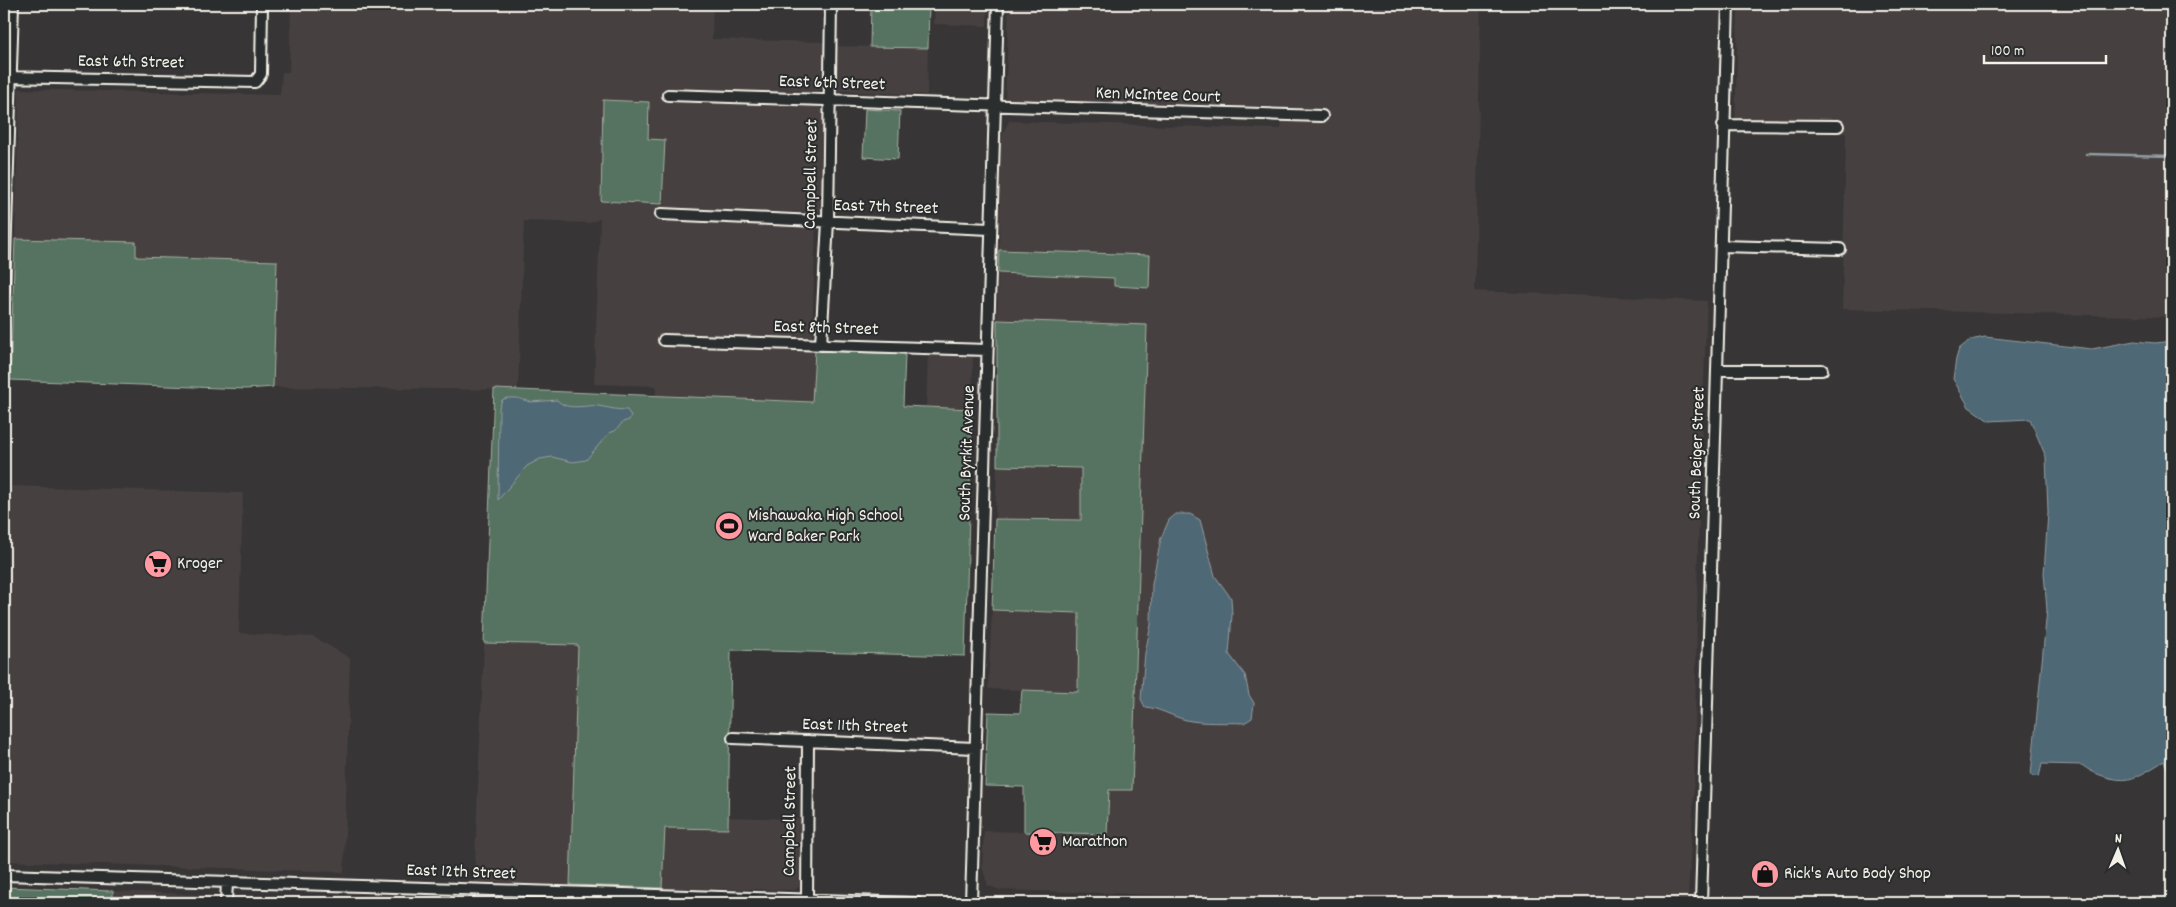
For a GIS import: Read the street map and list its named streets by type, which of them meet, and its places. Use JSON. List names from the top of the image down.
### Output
{
  "streets": {
    "street": [
      "East 6th Street",
      "Ken McIntee Court",
      "Campbell Street",
      "East 7th Street",
      "East 8th Street",
      "South Byrkit Avenue",
      "South Beiger Street",
      "East 11th Street",
      "East 12th Street"
    ]
  },
  "crossings": [
    ["East 6th Street", "Ken McIntee Court"],
    ["East 6th Street", "Campbell Street"],
    ["East 6th Street", "South Byrkit Avenue"],
    ["Ken McIntee Court", "South Byrkit Avenue"],
    ["Campbell Street", "East 7th Street"],
    ["Campbell Street", "East 8th Street"],
    ["Campbell Street", "East 11th Street"],
    ["Campbell Street", "East 12th Street"],
    ["East 7th Street", "South Byrkit Avenue"],
    ["East 8th Street", "South Byrkit Avenue"],
    ["South Byrkit Avenue", "East 11th Street"]
  ],
  "places": {
    "sports": ["Mishawaka High School Ward Baker Park"],
    "supermarket": ["Kroger", "Marathon"],
    "shop": ["Rick's Auto Body Shop"]
  },
  "scale_bar": "100 m",
  "north": "top"
}
